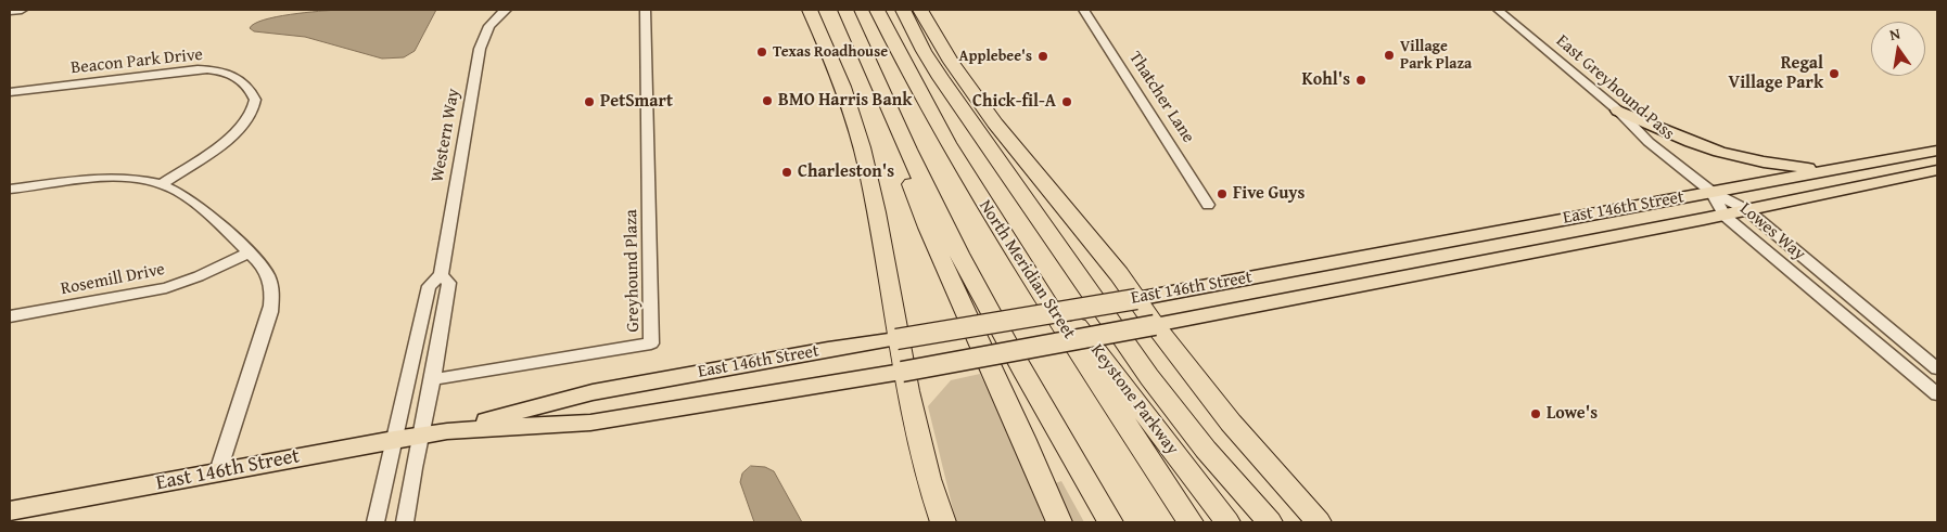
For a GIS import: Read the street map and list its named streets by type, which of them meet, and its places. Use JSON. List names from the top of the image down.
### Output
{
  "streets": {
    "highway": ["North Meridian Street", "Keystone Parkway"],
    "main road": ["East 146th Street"],
    "street": [
      "Beacon Park Drive",
      "East Greyhound Pass",
      "Thatcher Lane",
      "Western Way",
      "Lowes Way",
      "Greyhound Plaza",
      "Rosemill Drive"
    ]
  },
  "crossings": [
    ["East Greyhound Pass", "East 146th Street"],
    ["East Greyhound Pass", "Lowes Way"],
    ["Western Way", "East 146th Street"],
    ["Western Way", "Greyhound Plaza"],
    ["East 146th Street", "Lowes Way"],
    ["North Meridian Street", "Keystone Parkway"]
  ],
  "places": [
    "Texas Roadhouse",
    "Village Park Plaza",
    "Applebee's",
    "Regal Village Park",
    "Kohl's",
    "BMO Harris Bank",
    "PetSmart",
    "Chick-fil-A",
    "Charleston's",
    "Five Guys",
    "Lowe's"
  ],
  "north": "top"
}
